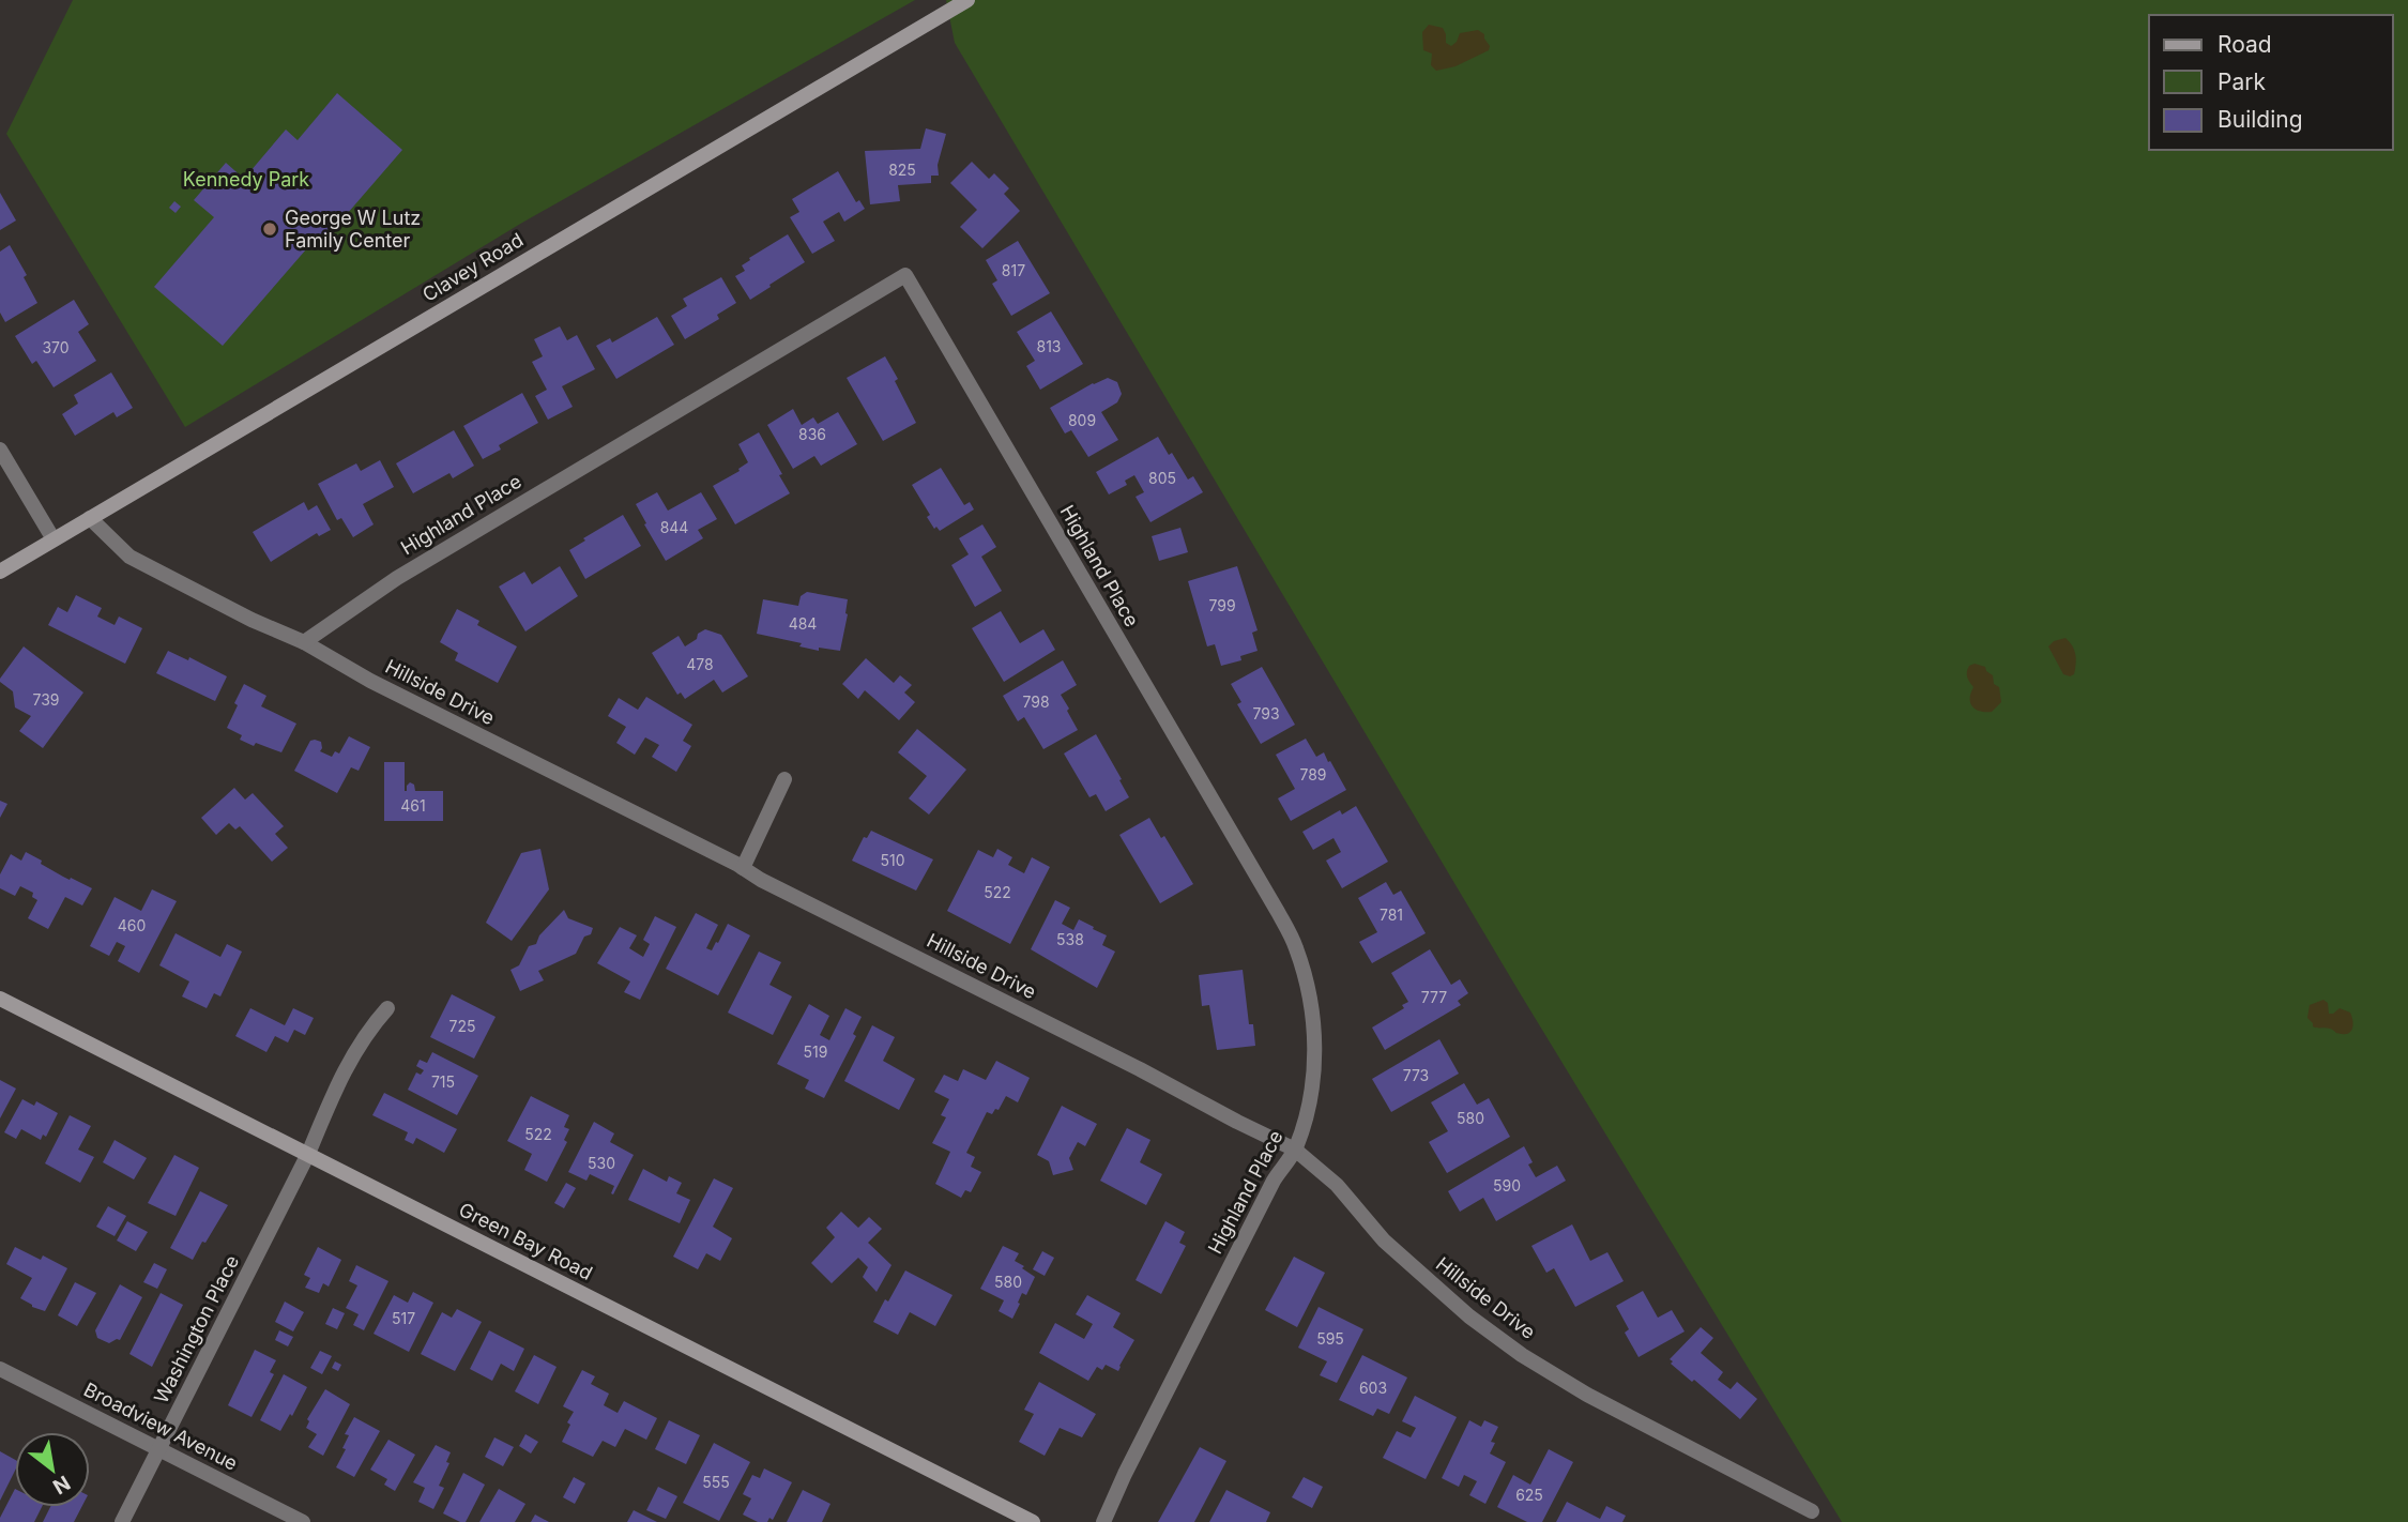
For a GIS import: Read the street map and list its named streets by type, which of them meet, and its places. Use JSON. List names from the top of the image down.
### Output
{
  "streets": {
    "main road": ["Clavey Road", "Green Bay Road"],
    "street": [
      "Highland Place",
      "Hillside Drive",
      "Washington Place",
      "Broadview Avenue"
    ]
  },
  "crossings": [
    ["Clavey Road", "Hillside Drive"],
    ["Highland Place", "Hillside Drive"],
    ["Green Bay Road", "Washington Place"],
    ["Washington Place", "Broadview Avenue"]
  ],
  "parks": ["Kennedy Park"],
  "places": ["George W Lutz Family Center"],
  "house_numbers": [
    "825",
    "817",
    "813",
    "370",
    "809",
    "836",
    "805",
    "844",
    "799",
    "484",
    "478",
    "739",
    "798",
    "793",
    "789",
    "461",
    "510",
    "522",
    "781",
    "460",
    "538",
    "777",
    "725",
    "519",
    "773",
    "715",
    "580",
    "522",
    "530",
    "590",
    "580",
    "517",
    "595",
    "603",
    "555",
    "625"
  ],
  "legend": ["Road", "Park", "Building"],
  "north": "bottom right"
}
